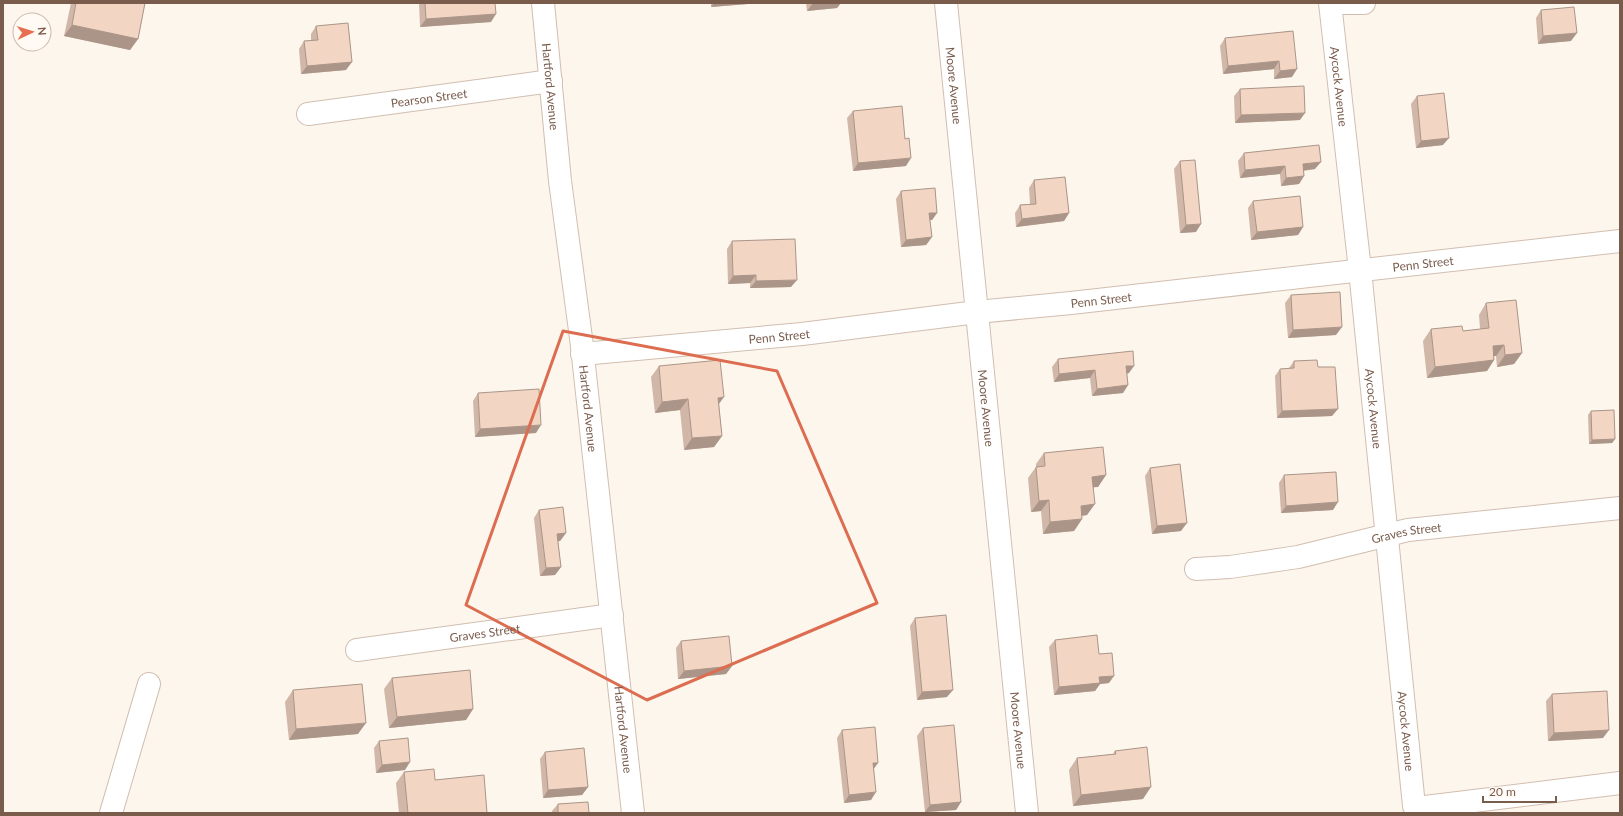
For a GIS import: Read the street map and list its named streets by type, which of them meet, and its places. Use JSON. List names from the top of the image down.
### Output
{
  "streets": {
    "street": [
      "Hartford Avenue",
      "Moore Avenue",
      "Aycock Avenue",
      "Pearson Street",
      "Penn Street",
      "Graves Street"
    ]
  },
  "crossings": [
    ["Hartford Avenue", "Pearson Street"],
    ["Hartford Avenue", "Penn Street"],
    ["Hartford Avenue", "Graves Street"],
    ["Moore Avenue", "Penn Street"],
    ["Aycock Avenue", "Penn Street"],
    ["Aycock Avenue", "Graves Street"]
  ],
  "scale_bar": "20 m",
  "north": "right"
}
